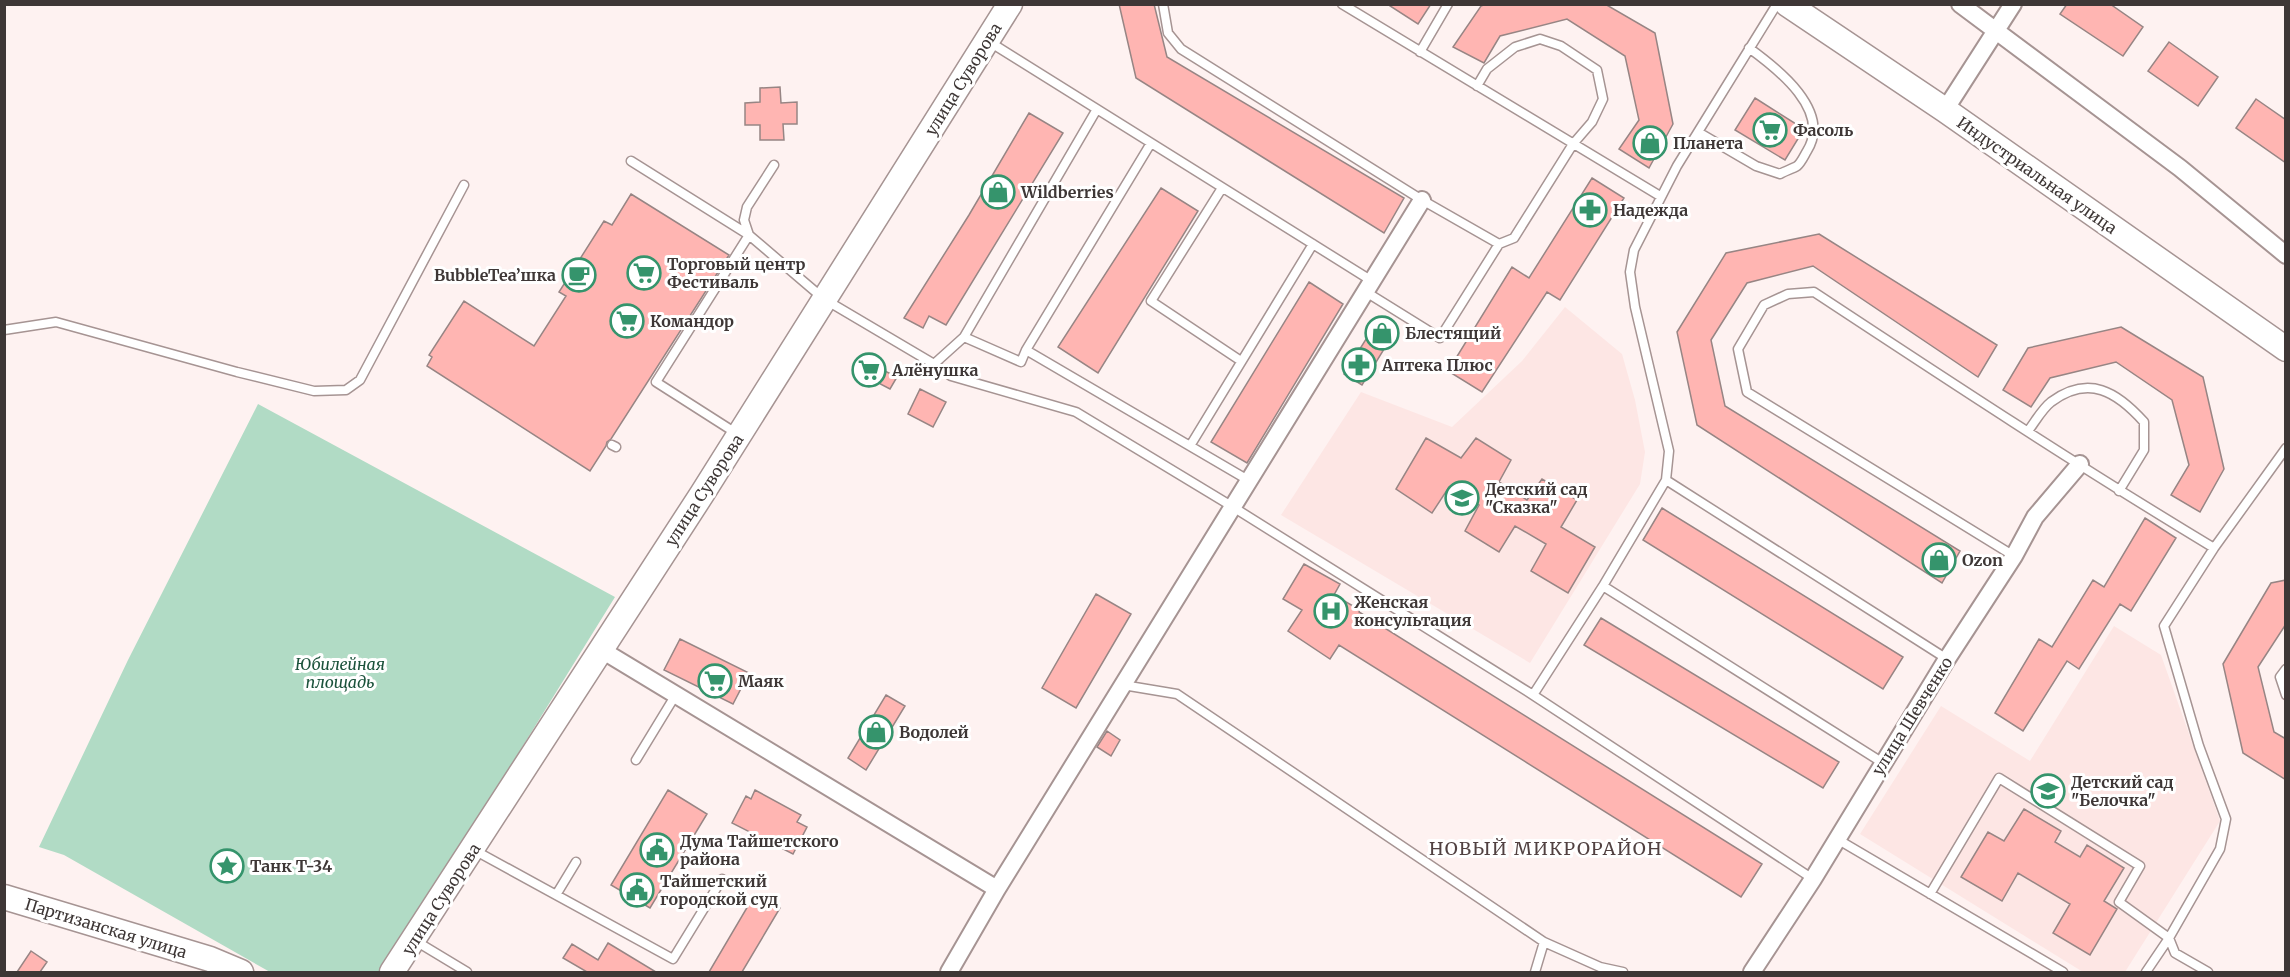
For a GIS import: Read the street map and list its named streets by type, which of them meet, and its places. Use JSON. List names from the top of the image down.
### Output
{
  "streets": {
    "street": [
      "улица Суворова",
      "Индустриальная улица",
      "улица Шевченко",
      "Партизанская улица"
    ]
  },
  "districts": ["НОВЫЙ МИКРОРАЙОН"],
  "parks": ["Юбилейная площадь"],
  "places": {
    "supermarket": [
      "Фасоль",
      "Торговый центр Фестиваль",
      "Командор",
      "Алёнушка",
      "Маяк"
    ],
    "shop": [
      "Планета",
      "Wildberries",
      "Блестящий",
      "Ozon",
      "Водолей"
    ],
    "pharmacy": ["Надежда", "Аптека Плюс"],
    "cafe": ["BubbleTea’шка"],
    "school or university": ["Детский сад \"Сказка\"", "Детский сад \"Белочка\""],
    "hospital": ["Женская консультация"],
    "public building": ["Дума Тайшетского района", "Тайшетский городской суд"],
    "place": ["Танк Т-34"]
  }
}
